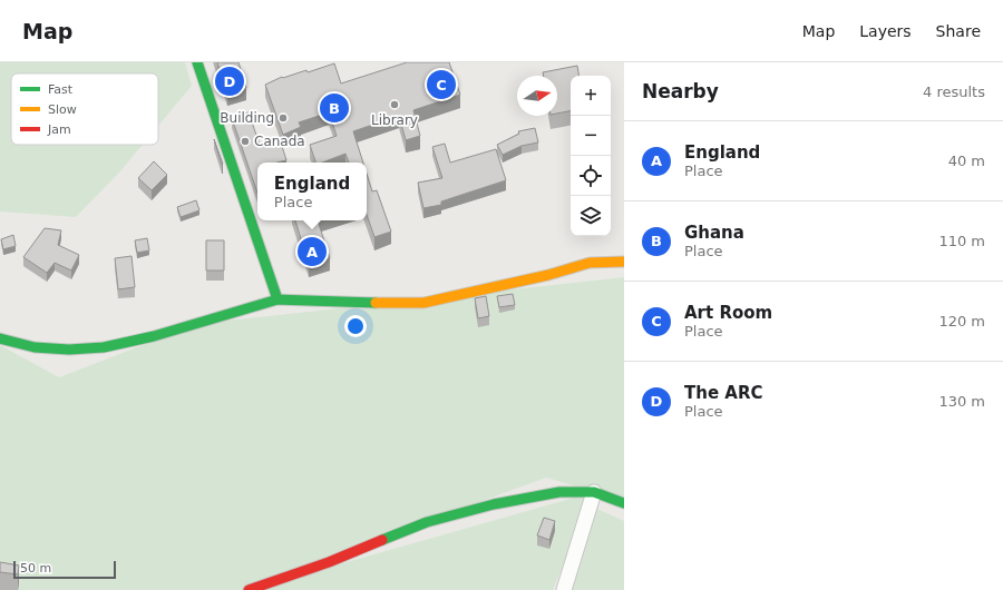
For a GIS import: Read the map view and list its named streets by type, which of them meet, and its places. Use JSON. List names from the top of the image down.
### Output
{
  "places": ["Library", "Building", "Canada"],
  "legend": ["Fast", "Slow", "Jam"],
  "scale_bar": "50 m",
  "north": "right",
  "page": {
    "header": "Map",
    "nav": ["Map", "Layers", "Share"],
    "heading": ["Nearby", "4 results"],
    "pins": [
      "D",
      "C",
      "B",
      "A"
    ],
    "map_buttons": ["+", "−"],
    "list": [
      {
        "mark": "A",
        "name": "England",
        "note": "Place",
        "value": "40 m"
      },
      {
        "mark": "B",
        "name": "Ghana",
        "note": "Place",
        "value": "110 m"
      },
      {
        "mark": "C",
        "name": "Art Room",
        "note": "Place",
        "value": "120 m"
      },
      {
        "mark": "D",
        "name": "The ARC",
        "note": "Place",
        "value": "130 m"
      }
    ],
    "popup": ["England", "Place"],
    "scale": "50 m"
  }
}
